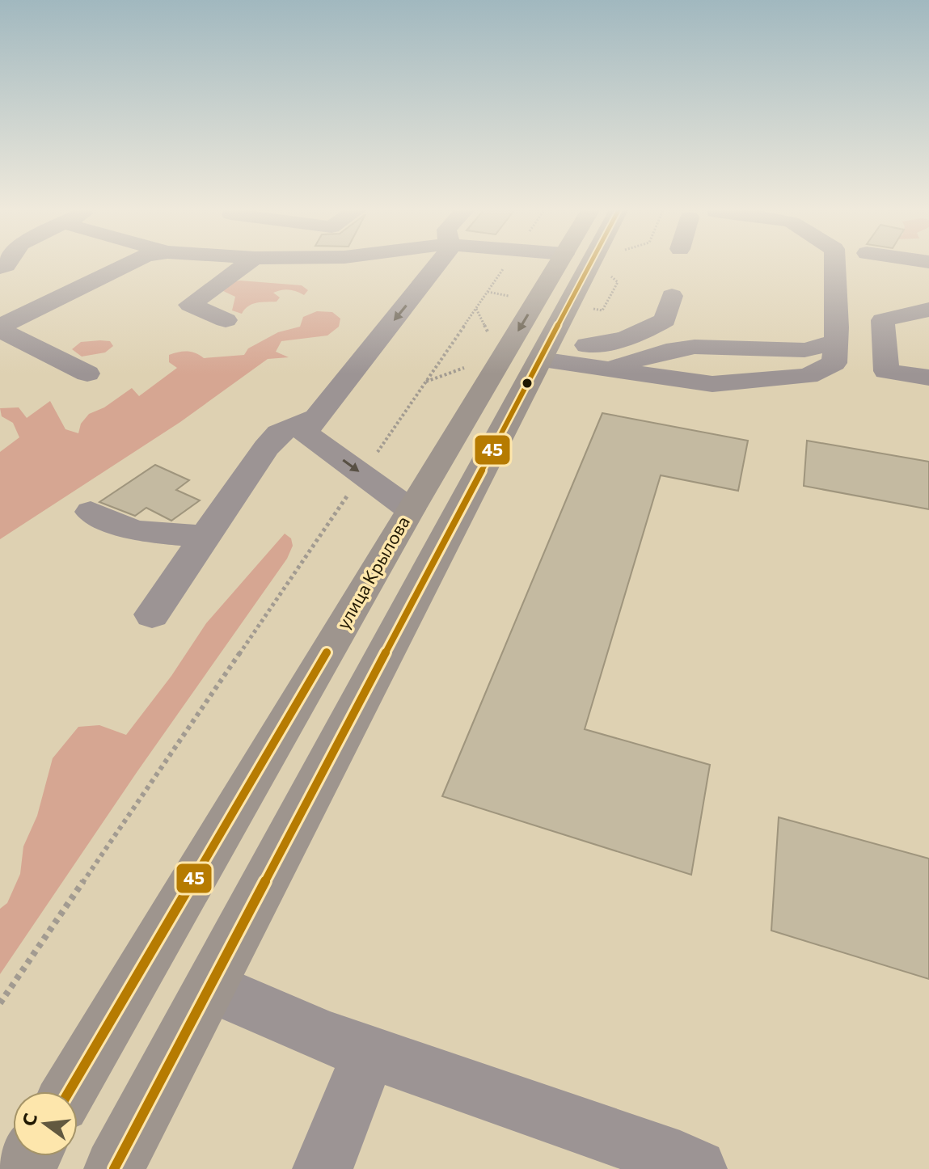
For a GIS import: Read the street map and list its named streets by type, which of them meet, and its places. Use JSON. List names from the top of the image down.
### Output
{
  "streets": {
    "main road": ["улица Крылова"]
  },
  "lines": ["transit line 45"],
  "north": "left"
}
